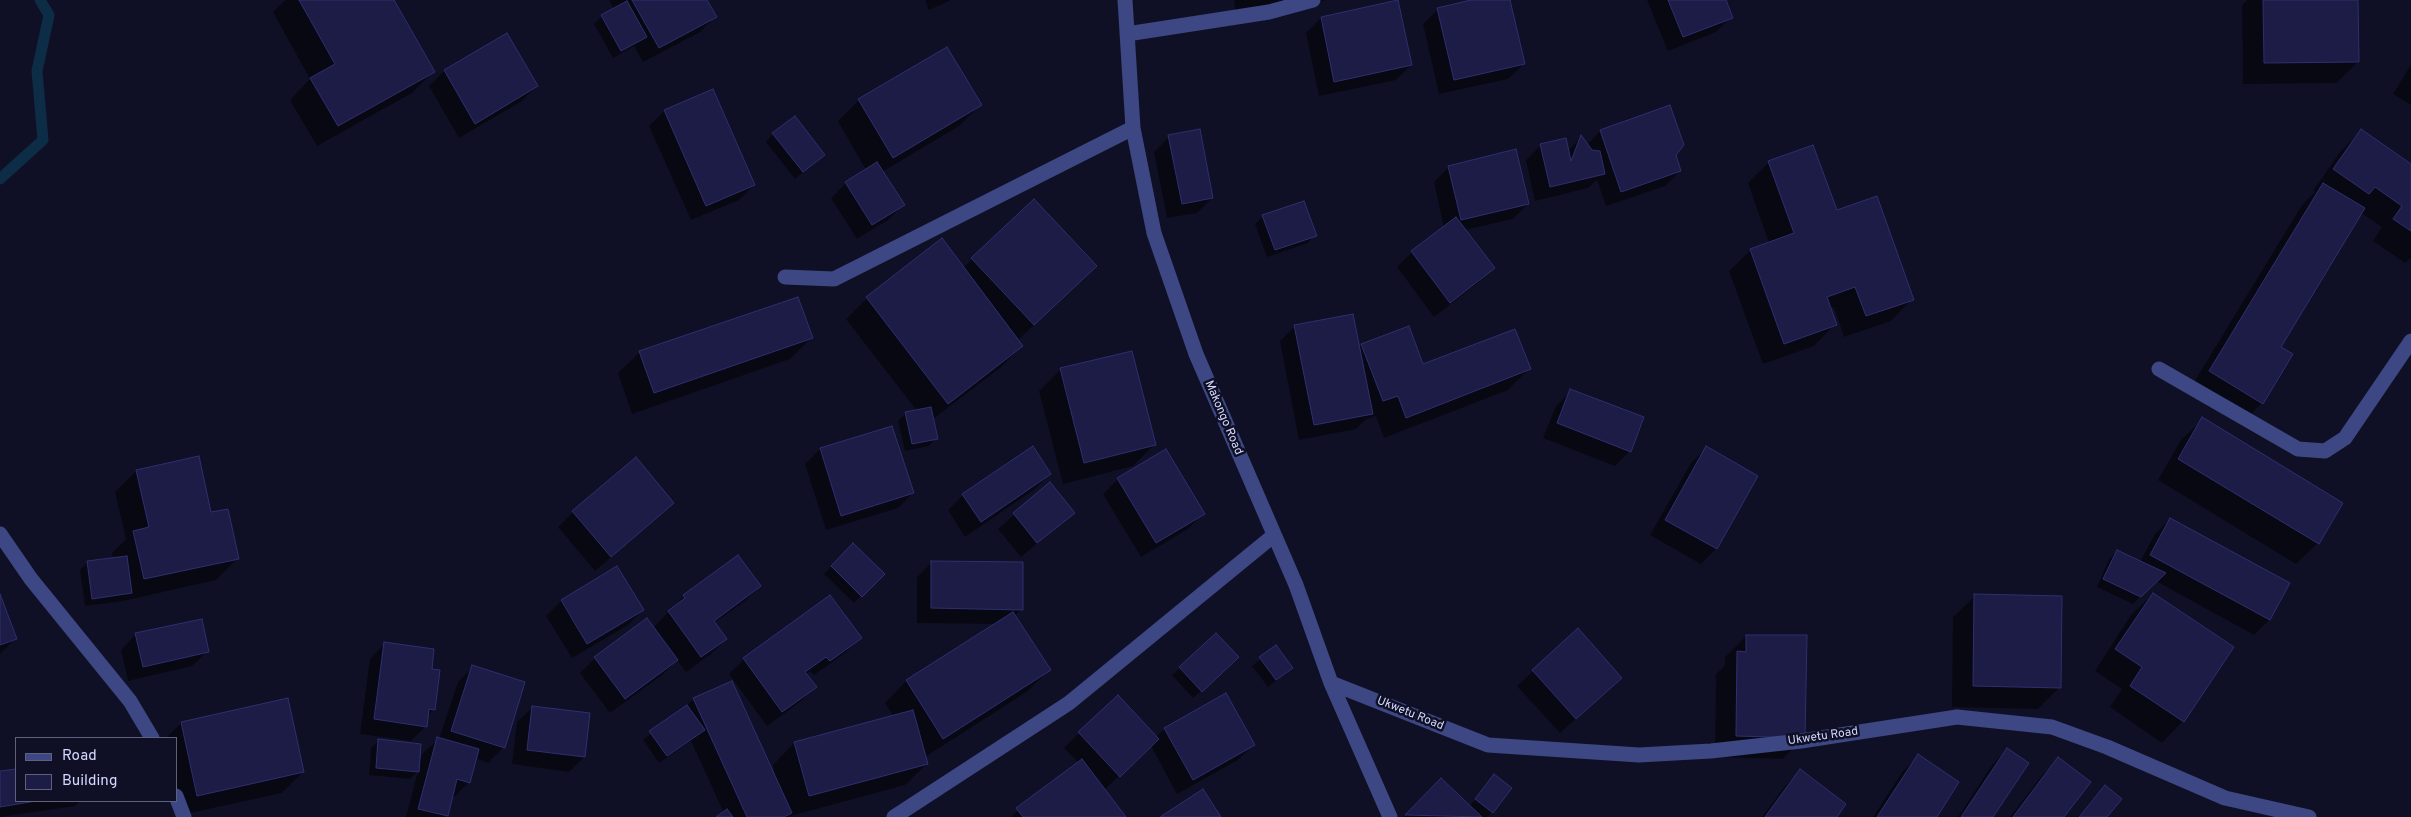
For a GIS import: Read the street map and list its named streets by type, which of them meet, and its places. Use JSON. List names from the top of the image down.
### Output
{
  "streets": {
    "street": ["Makongo Road", "Ukwetu Road"]
  },
  "crossings": [
    ["Makongo Road", "Ukwetu Road"]
  ],
  "legend": ["Road", "Building"]
}
